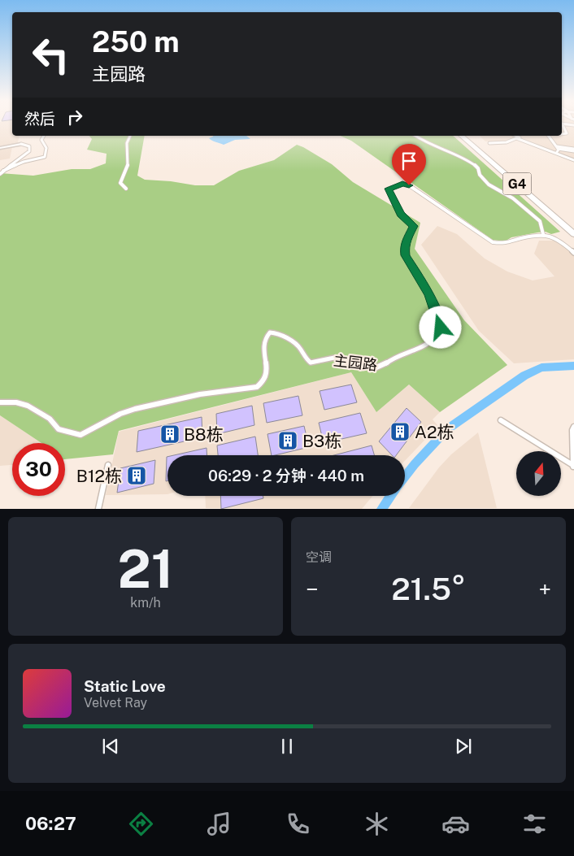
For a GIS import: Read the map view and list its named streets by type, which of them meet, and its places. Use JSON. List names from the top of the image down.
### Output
{
  "streets": {
    "highway": ["G4"],
    "street": ["主园路"]
  },
  "places": {
    "building": [
      "A2栋",
      "B8栋",
      "B3栋",
      "B12栋"
    ]
  },
  "north": "top",
  "page": {
    "turn": ["250 m", "主园路"],
    "then": "然后",
    "limit": "30",
    "trip": "06:29 · 2 分钟 · 440 m",
    "tile": [
      ["21", "km/h"],
      "空调"
    ],
    "heat": ["−", "21.5°", "+"],
    "song": ["Static Love", "Velvet Ray"],
    "tabs": "06:27"
  }
}
